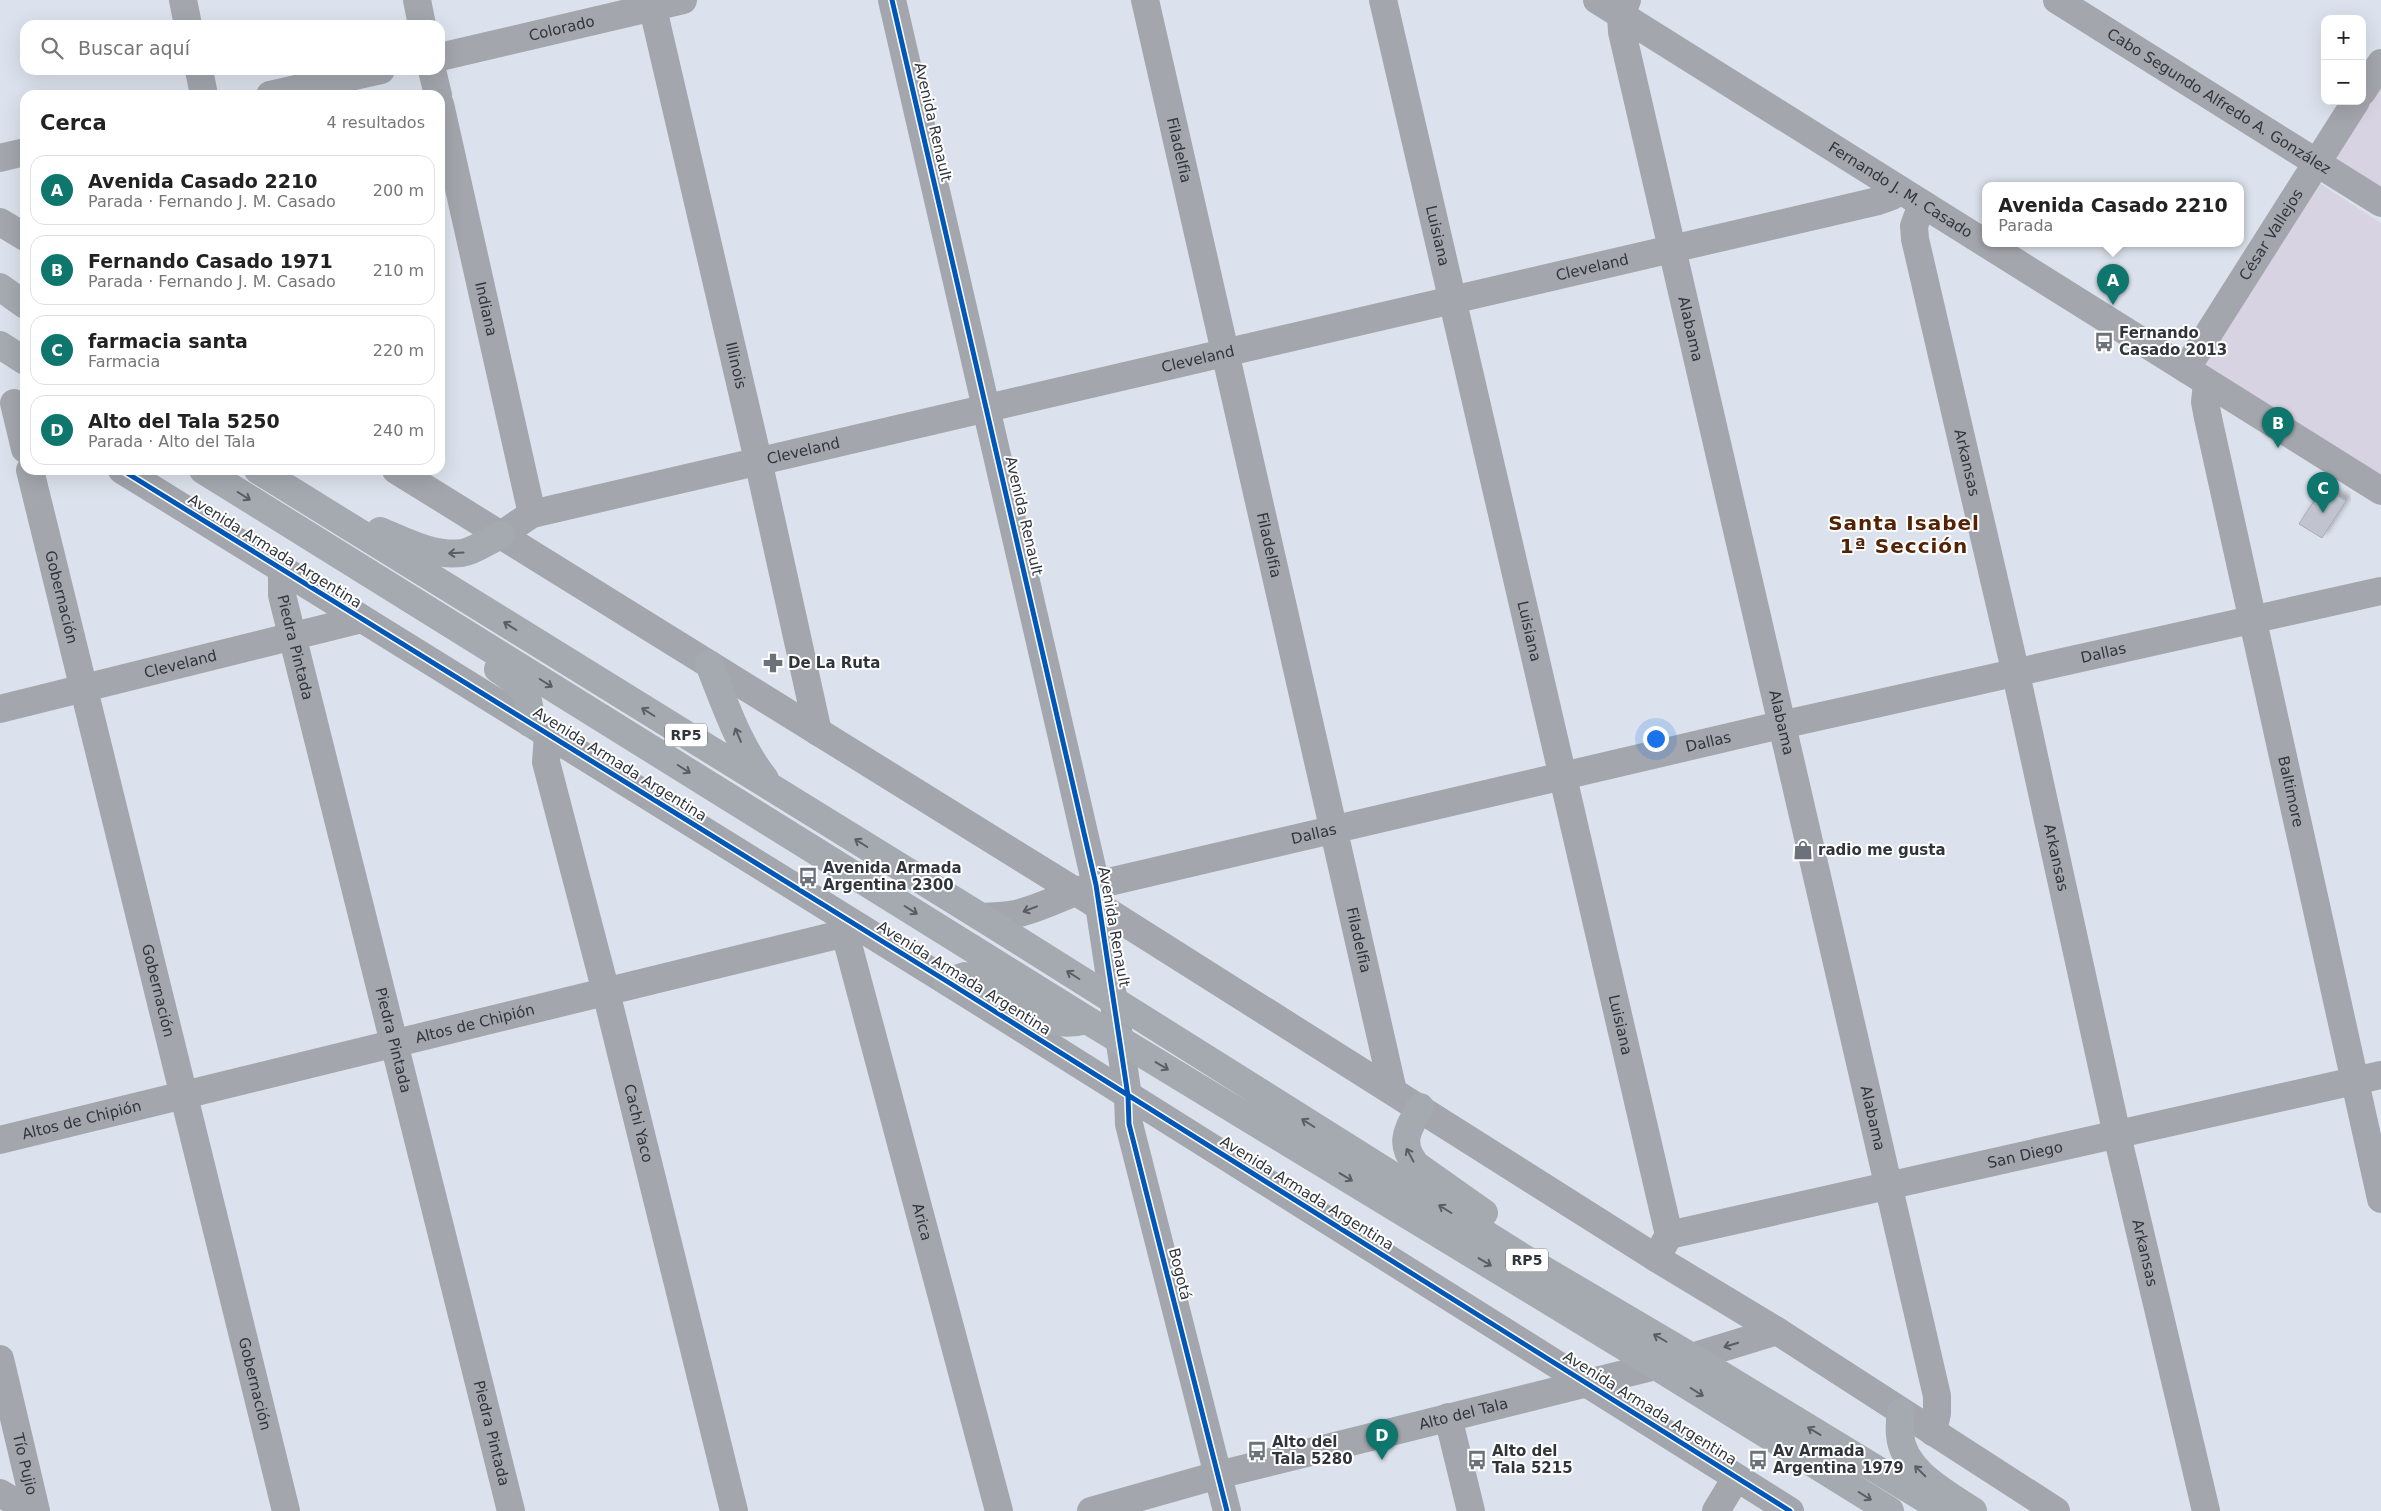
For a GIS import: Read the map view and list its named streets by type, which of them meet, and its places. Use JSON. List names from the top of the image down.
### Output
{
  "streets": {
    "main road": ["Avenida Armada Argentina", "RP5"],
    "street": [
      "Colorado",
      "Cabo Segundo Alfredo A. González",
      "Avenida Renault",
      "Filadelfia",
      "Fernando J. M. Casado",
      "César Vallejos",
      "Luisiana",
      "Cleveland",
      "Indiana",
      "Alabama",
      "Illinois",
      "Arkansas",
      "Gobernación",
      "Piedra Pintada",
      "Dallas",
      "Baltimore",
      "Altos de Chipión",
      "Cachi Yaco",
      "San Diego",
      "Arica",
      "Bogotá",
      "Alto del Tala",
      "Tío Pujio"
    ]
  },
  "crossings": [
    ["Colorado", "Illinois"],
    ["Cabo Segundo Alfredo A. González", "César Vallejos"],
    ["Avenida Renault", "Cleveland"],
    ["Avenida Renault", "Avenida Armada Argentina"],
    ["Avenida Renault", "Dallas"],
    ["Avenida Renault", "RP5"],
    ["Avenida Renault", "Bogotá"],
    ["Filadelfia", "Cleveland"],
    ["Filadelfia", "Dallas"],
    ["Fernando J. M. Casado", "César Vallejos"],
    ["Fernando J. M. Casado", "Cleveland"],
    ["Fernando J. M. Casado", "Alabama"],
    ["Fernando J. M. Casado", "Arkansas"],
    ["Fernando J. M. Casado", "Baltimore"],
    ["César Vallejos", "Baltimore"],
    ["Luisiana", "Cleveland"],
    ["Luisiana", "Dallas"],
    ["Luisiana", "San Diego"],
    ["Cleveland", "Indiana"],
    ["Cleveland", "Alabama"],
    ["Cleveland", "Illinois"],
    ["Cleveland", "Avenida Armada Argentina"],
    ["Cleveland", "Gobernación"],
    ["Cleveland", "Piedra Pintada"],
    ["Alabama", "Dallas"],
    ["Alabama", "San Diego"],
    ["Arkansas", "Dallas"],
    ["Arkansas", "San Diego"],
    ["Avenida Armada Argentina", "Piedra Pintada"],
    ["Avenida Armada Argentina", "Altos de Chipión"],
    ["Avenida Armada Argentina", "Cachi Yaco"],
    ["Avenida Armada Argentina", "Arica"],
    ["Avenida Armada Argentina", "Bogotá"],
    ["Avenida Armada Argentina", "Alto del Tala"],
    ["Gobernación", "Altos de Chipión"],
    ["Piedra Pintada", "Altos de Chipión"],
    ["Dallas", "RP5"],
    ["Dallas", "Baltimore"],
    ["RP5", "Alto del Tala"],
    ["Baltimore", "San Diego"],
    ["Altos de Chipión", "Cachi Yaco"],
    ["Altos de Chipión", "Arica"],
    ["Bogotá", "Alto del Tala"]
  ],
  "districts": ["Santa Isabel 1ª Sección"],
  "places": {
    "bus stop": [
      "Fernando Casado 2013",
      "Avenida Armada Argentina 2300",
      "Alto del Tala 5280",
      "Alto del Tala 5215",
      "Av Armada Argentina 1979"
    ],
    "pharmacy": ["De La Ruta"],
    "shop": ["radio me gusta"]
  },
  "page": {
    "map_buttons": ["+", "−"],
    "search": "Buscar aquí",
    "heading": ["Cerca", "4 resultados"],
    "list": [
      {
        "mark": "A",
        "name": "Avenida Casado 2210",
        "note": "Parada · Fernando J. M. Casado",
        "value": "200 m"
      },
      {
        "mark": "B",
        "name": "Fernando Casado 1971",
        "note": "Parada · Fernando J. M. Casado",
        "value": "210 m"
      },
      {
        "mark": "C",
        "name": "farmacia santa",
        "note": "Farmacia",
        "value": "220 m"
      },
      {
        "mark": "D",
        "name": "Alto del Tala 5250",
        "note": "Parada · Alto del Tala",
        "value": "240 m"
      }
    ],
    "popup": ["Avenida Casado 2210", "Parada"],
    "pins": [
      "A",
      "B",
      "C",
      "D"
    ]
  }
}
